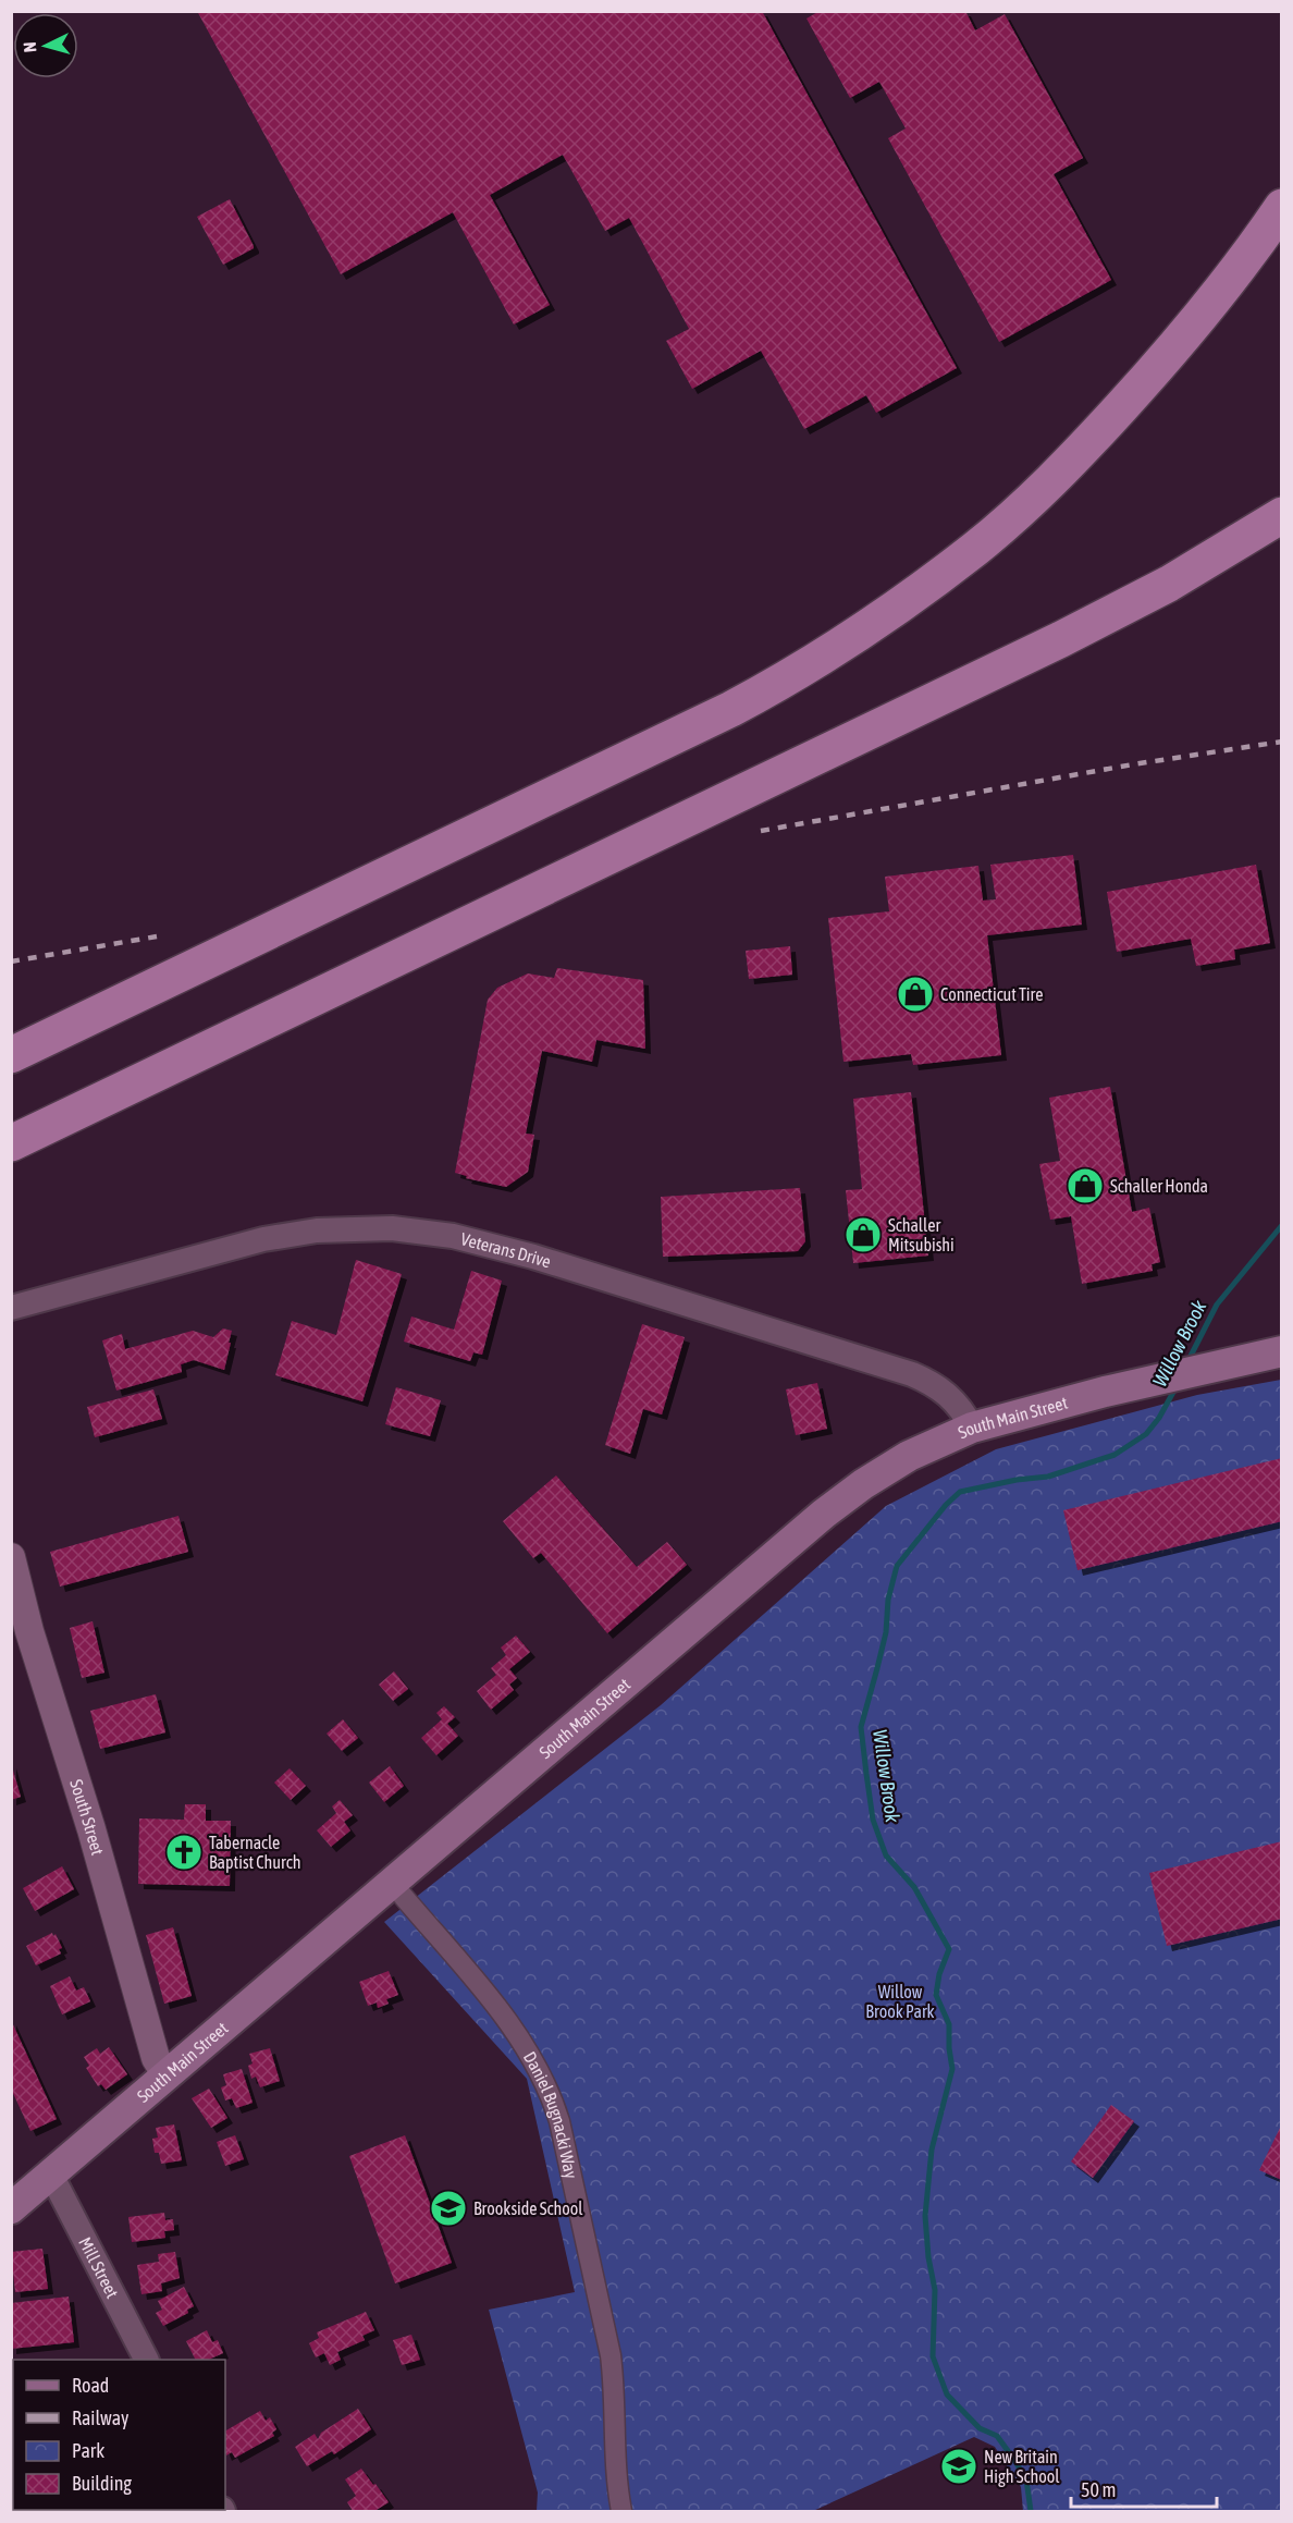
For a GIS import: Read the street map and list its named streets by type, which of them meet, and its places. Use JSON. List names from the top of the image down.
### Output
{
  "streets": {
    "main road": ["South Main Street", "South Street"],
    "street": ["Veterans Drive", "Daniel Bugnacki Way", "Mill Street"]
  },
  "crossings": [
    ["Veterans Drive", "South Main Street"],
    ["South Main Street", "South Street"],
    ["South Main Street", "Daniel Bugnacki Way"],
    ["South Main Street", "Mill Street"]
  ],
  "water": ["Willow Brook"],
  "parks": ["Willow Brook Park"],
  "places": {
    "shop": ["Connecticut Tire", "Schaller Honda", "Schaller Mitsubishi"],
    "church": ["Tabernacle Baptist Church"],
    "school or university": ["Brookside School", "New Britain High School"]
  },
  "legend": [
    "Road",
    "Railway",
    "Park",
    "Building"
  ],
  "scale_bar": "50 m",
  "north": "left"
}
